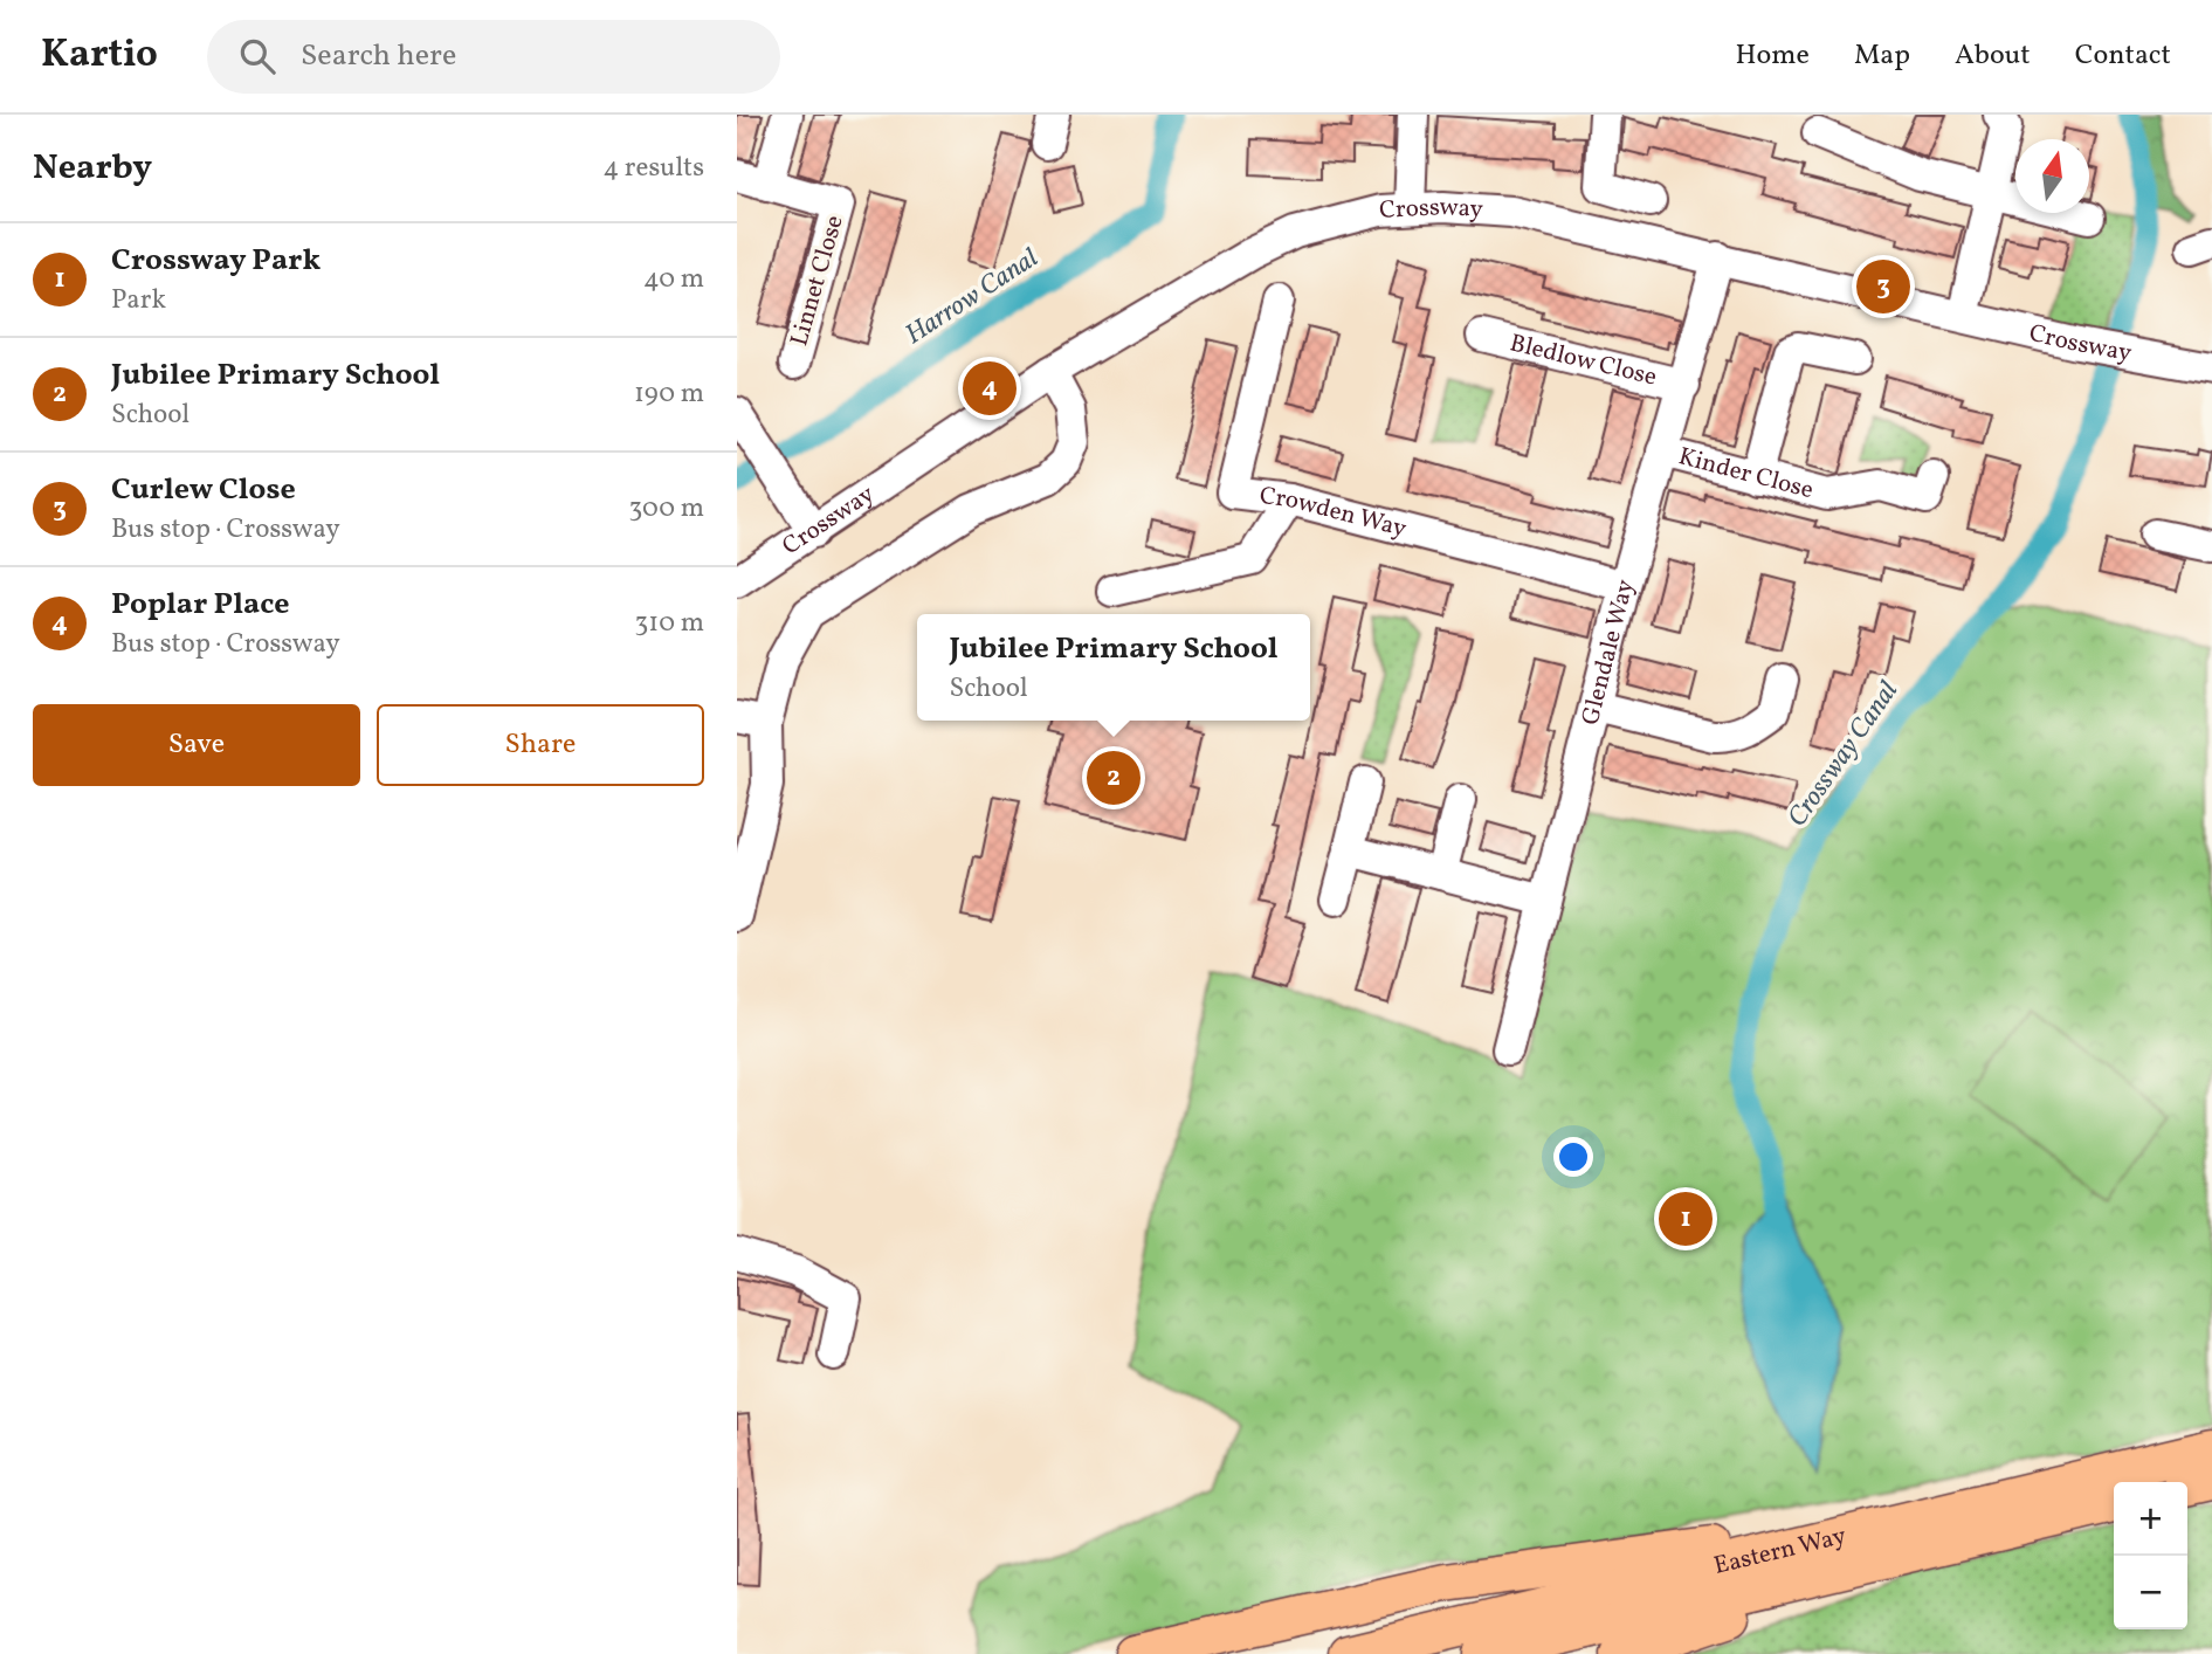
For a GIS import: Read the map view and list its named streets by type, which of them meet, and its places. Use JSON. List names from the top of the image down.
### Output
{
  "streets": {
    "main road": ["Eastern Way"],
    "street": [
      "Crossway",
      "Linnet Close",
      "Bledlow Close",
      "Kinder Close",
      "Crowden Way",
      "Glendale Way"
    ]
  },
  "crossings": [
    ["Crossway", "Glendale Way"],
    ["Bledlow Close", "Glendale Way"],
    ["Kinder Close", "Glendale Way"],
    ["Crowden Way", "Glendale Way"]
  ],
  "water": ["Harrow Canal", "Crossway Canal"],
  "north": "top",
  "page": {
    "header": "Kartio",
    "search": "Search here",
    "nav": [
      "Home",
      "Map",
      "About",
      "Contact"
    ],
    "heading": ["Nearby", "4 results"],
    "list": [
      {
        "mark": "1",
        "name": "Crossway Park",
        "note": "Park",
        "value": "40 m"
      },
      {
        "mark": "2",
        "name": "Jubilee Primary School",
        "note": "School",
        "value": "190 m"
      },
      {
        "mark": "3",
        "name": "Curlew Close",
        "note": "Bus stop · Crossway",
        "value": "300 m"
      },
      {
        "mark": "4",
        "name": "Poplar Place",
        "note": "Bus stop · Crossway",
        "value": "310 m"
      }
    ],
    "pins": [
      "3",
      "4",
      "2",
      "1"
    ],
    "popup": ["Jubilee Primary School", "School"],
    "buttons": ["Save", "Share"],
    "map_buttons": ["+", "−"]
  }
}
